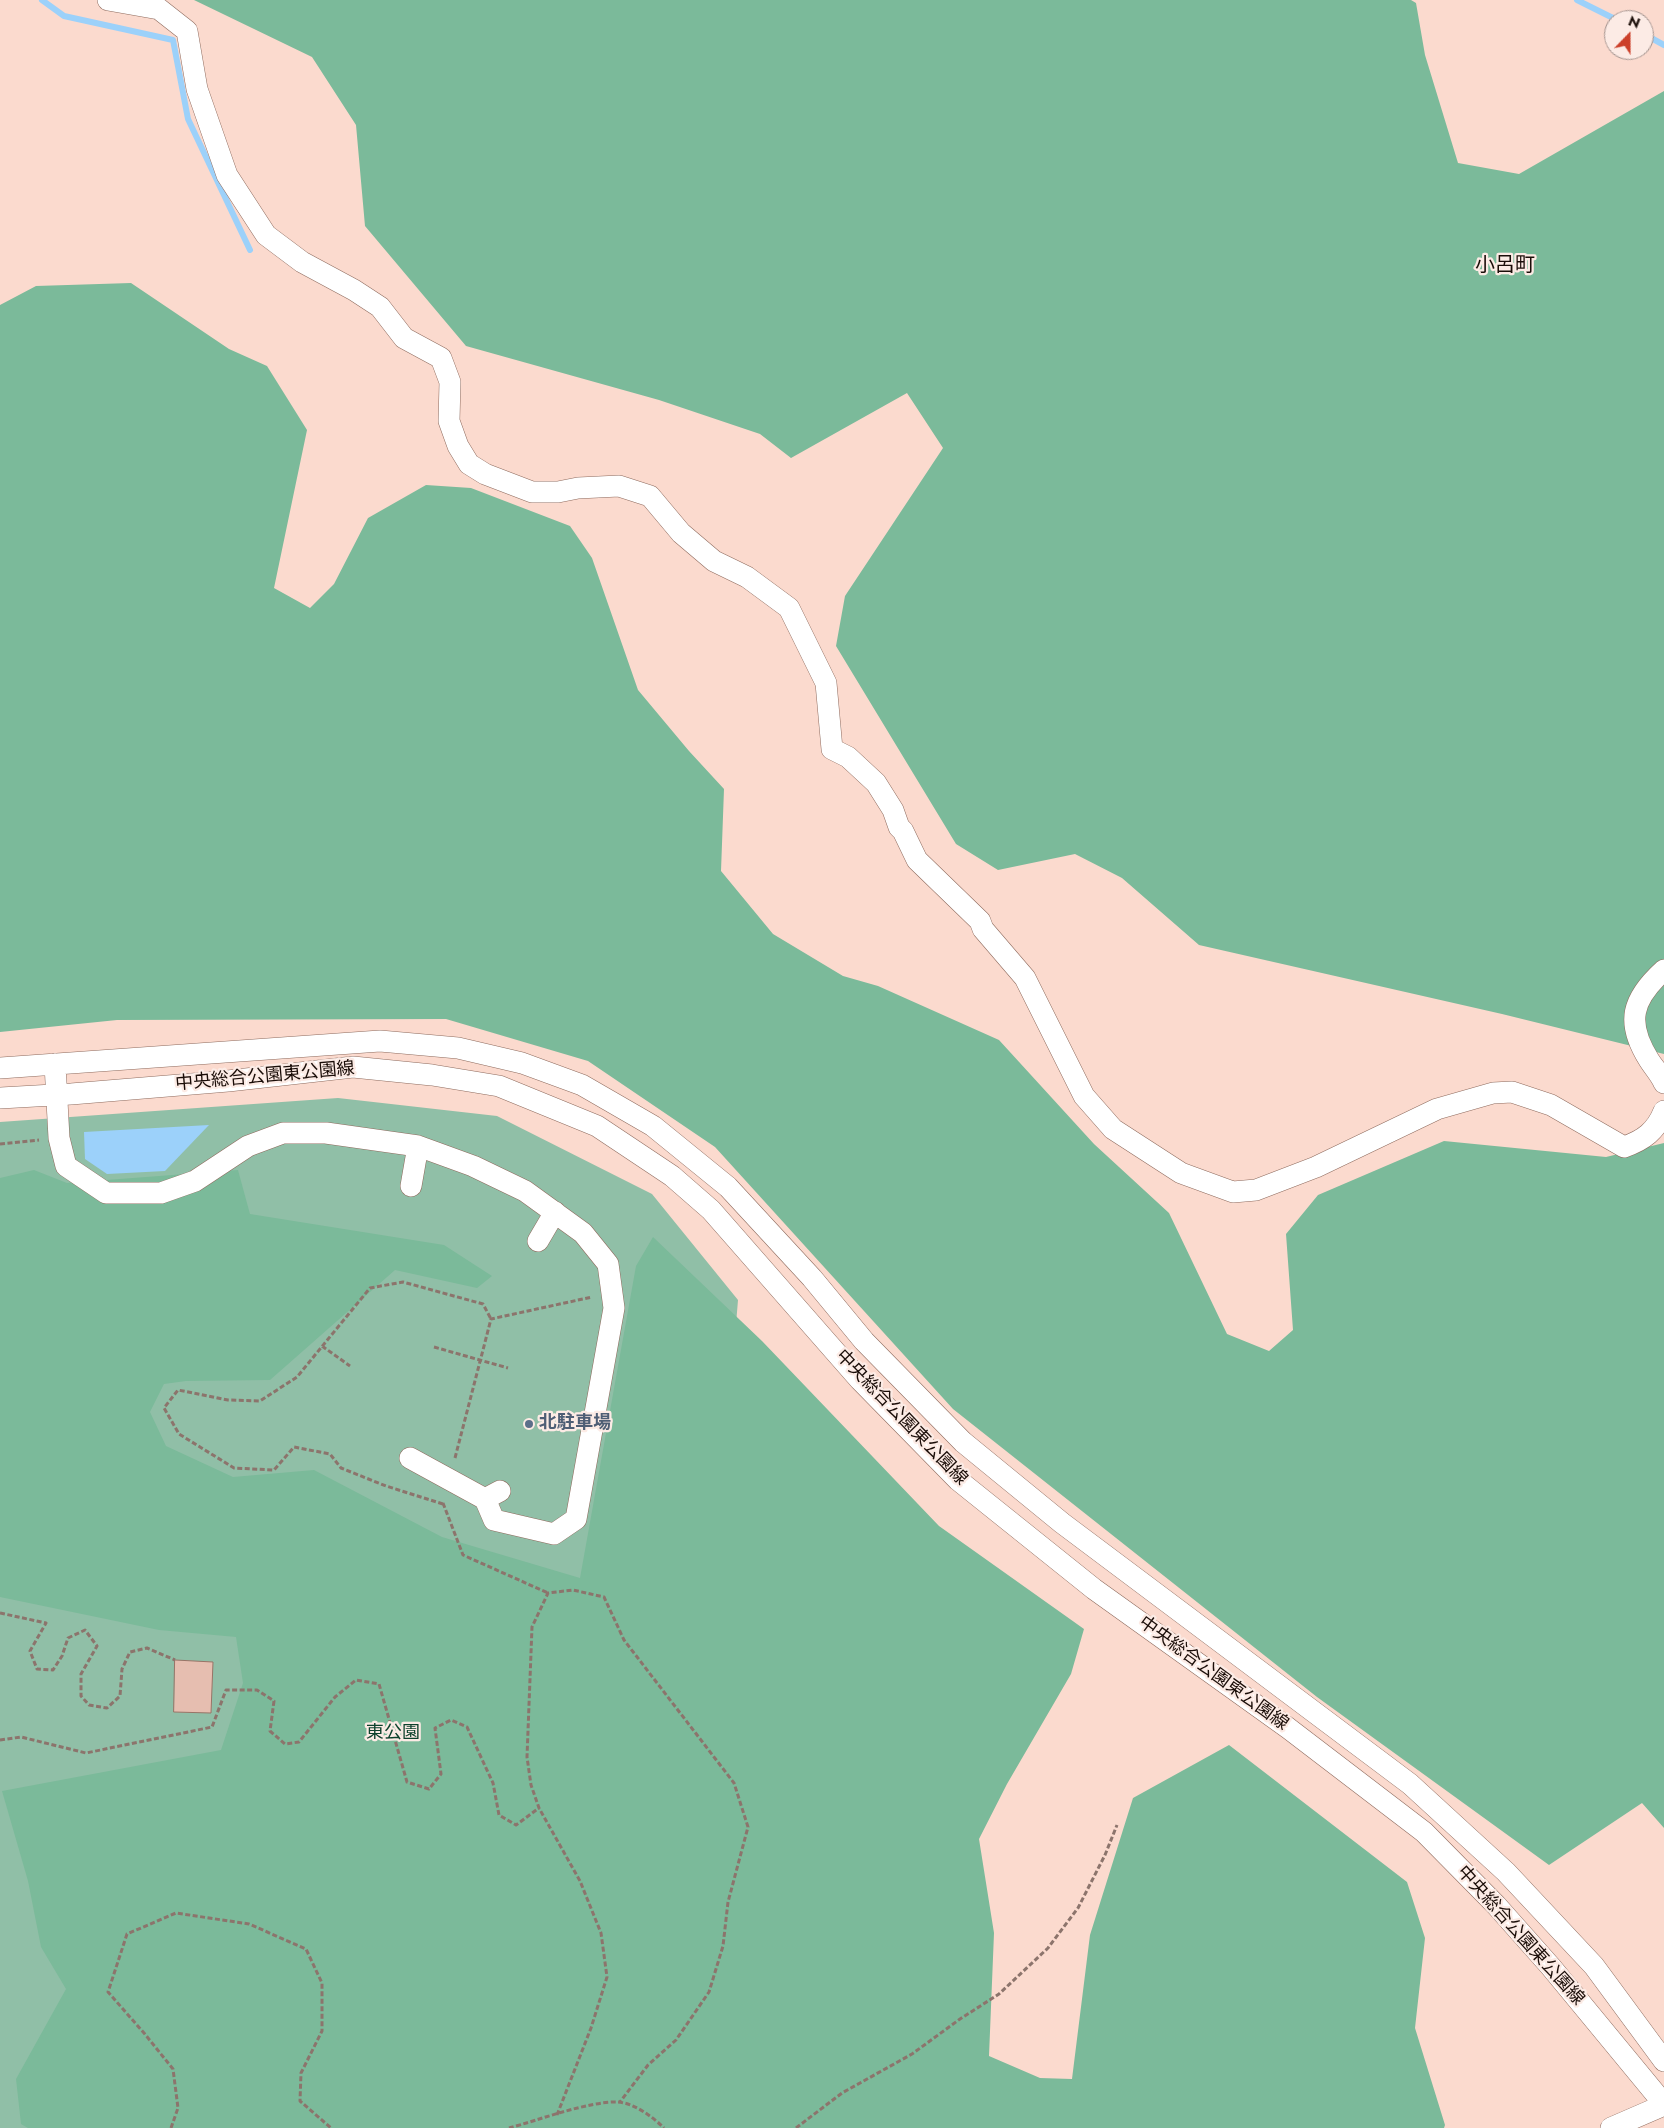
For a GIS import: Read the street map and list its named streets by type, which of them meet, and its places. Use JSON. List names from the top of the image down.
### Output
{
  "streets": {
    "street": ["中央総合公園東公園線"]
  },
  "districts": ["小呂町"],
  "parks": ["東公園"],
  "places": ["北駐車場"],
  "north": "top"
}
